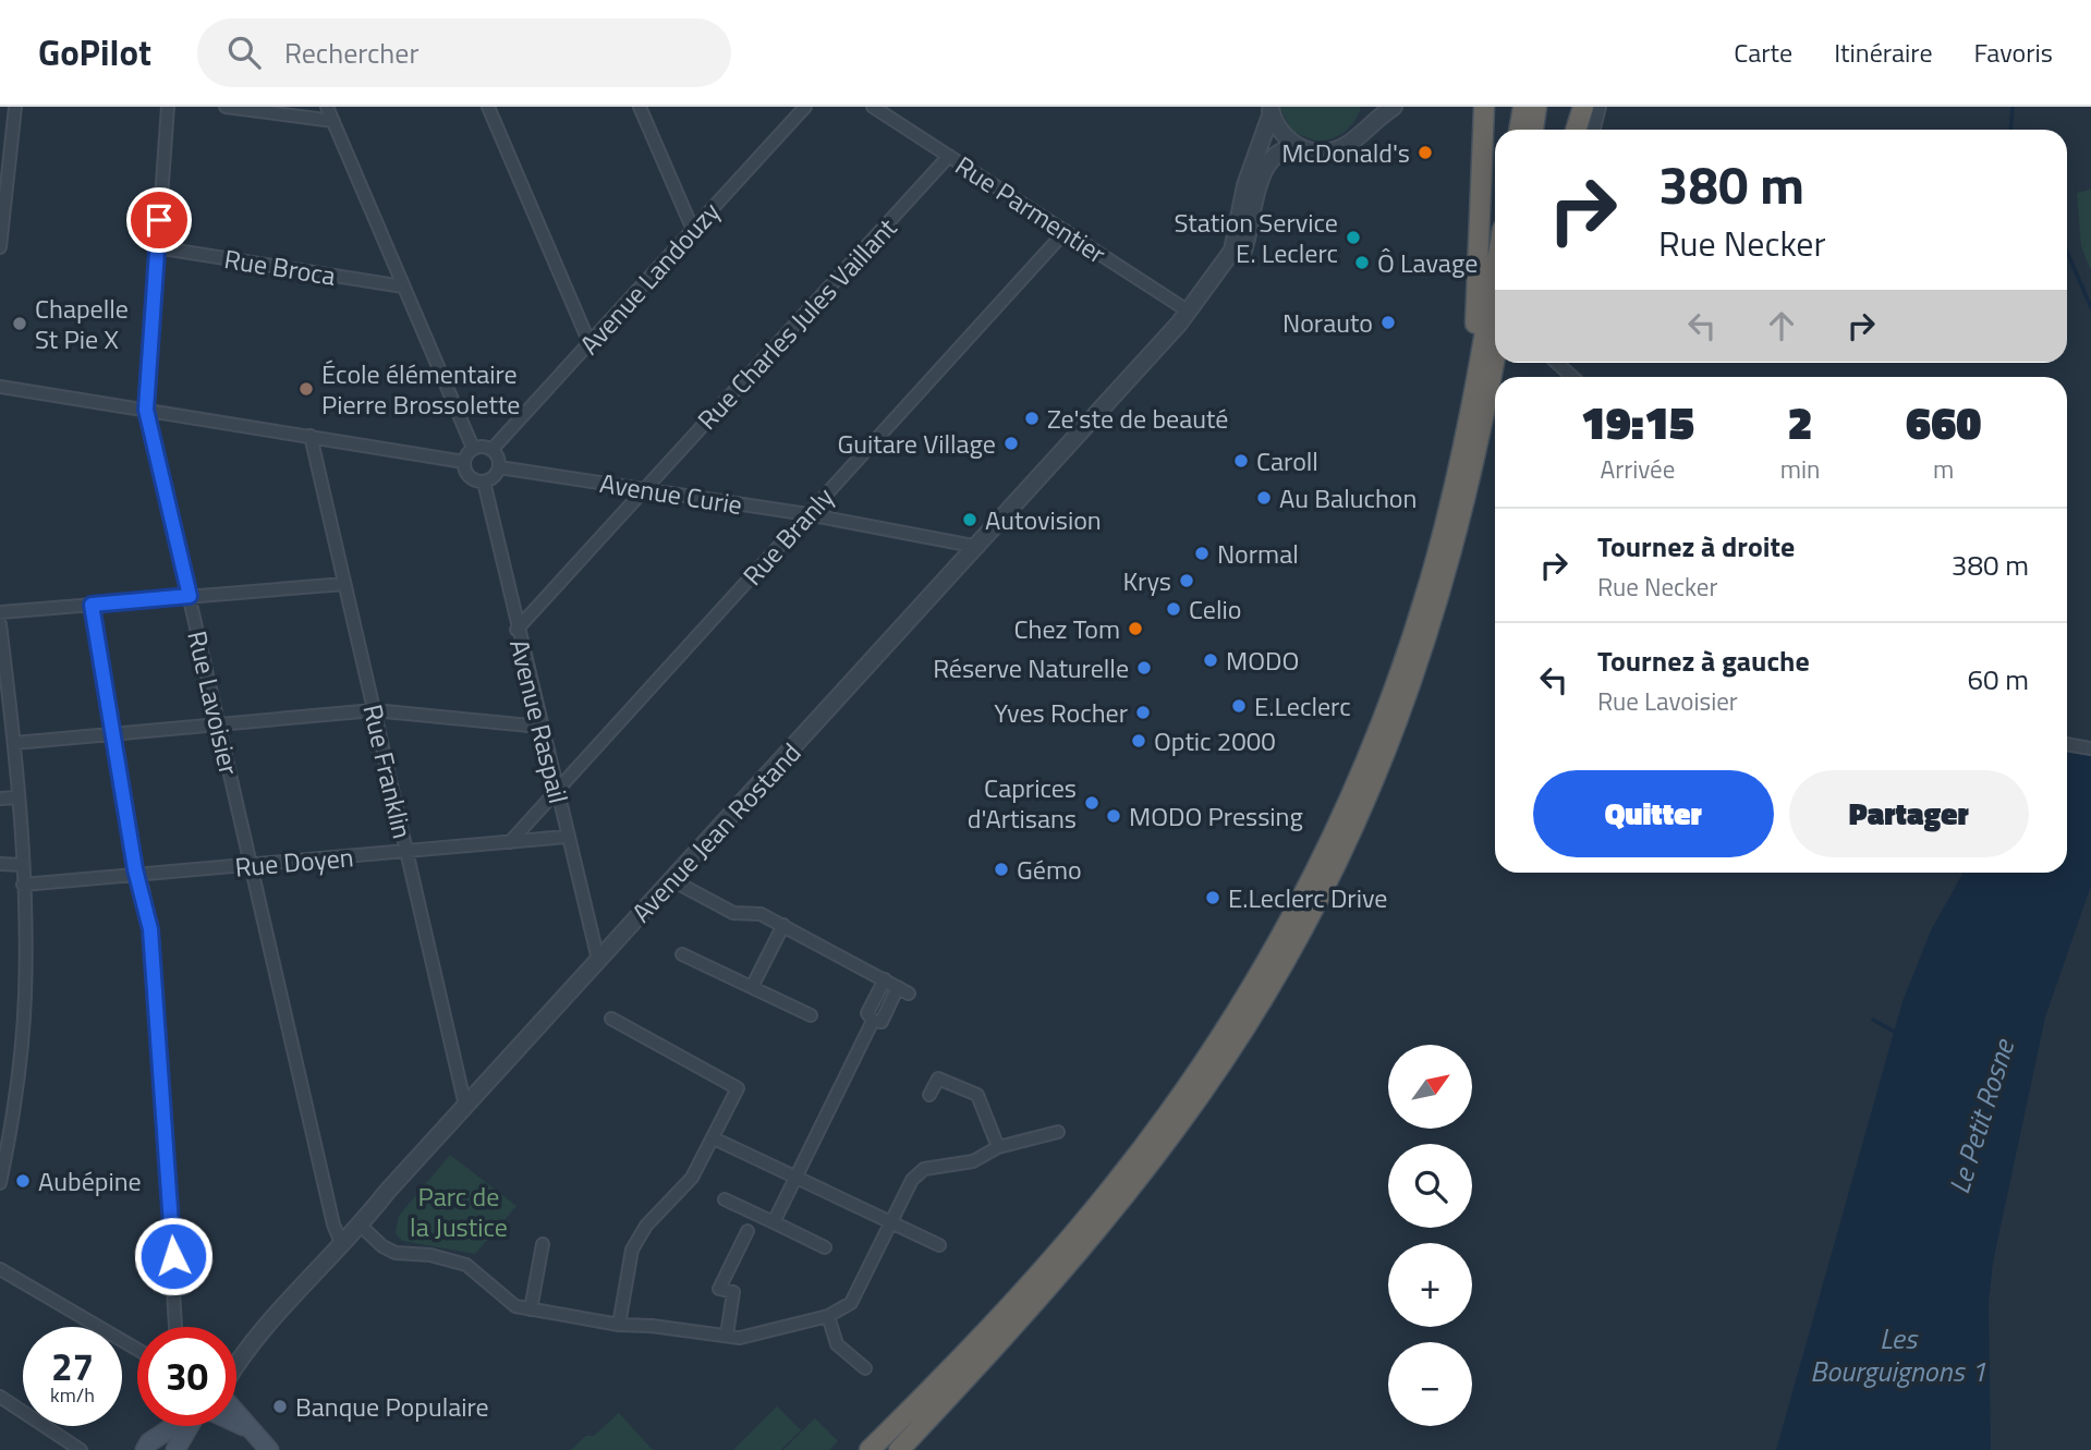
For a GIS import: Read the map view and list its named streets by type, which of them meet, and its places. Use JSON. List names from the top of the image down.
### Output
{
  "streets": {
    "street": [
      "Rue Parmentier",
      "Rue Broca",
      "Avenue Landouzy",
      "Rue Charles Jules Vaillant",
      "Avenue Curie",
      "Rue Branly",
      "Rue Lavoisier",
      "Avenue Raspail",
      "Rue Franklin",
      "Avenue Jean Rostand",
      "Rue Doyen"
    ]
  },
  "crossings": [
    ["Rue Parmentier", "Rue Charles Jules Vaillant"],
    ["Rue Parmentier", "Rue Branly"],
    ["Rue Parmentier", "Avenue Jean Rostand"],
    ["Rue Broca", "Rue Lavoisier"],
    ["Avenue Landouzy", "Avenue Curie"],
    ["Avenue Landouzy", "Avenue Raspail"],
    ["Rue Charles Jules Vaillant", "Avenue Curie"],
    ["Rue Charles Jules Vaillant", "Avenue Raspail"],
    ["Avenue Curie", "Rue Branly"],
    ["Avenue Curie", "Avenue Raspail"],
    ["Avenue Curie", "Avenue Jean Rostand"],
    ["Rue Branly", "Avenue Raspail"],
    ["Rue Branly", "Rue Doyen"],
    ["Rue Lavoisier", "Avenue Jean Rostand"],
    ["Rue Lavoisier", "Rue Doyen"],
    ["Avenue Raspail", "Avenue Jean Rostand"],
    ["Avenue Raspail", "Rue Doyen"],
    ["Rue Franklin", "Avenue Jean Rostand"],
    ["Rue Franklin", "Rue Doyen"]
  ],
  "water": ["Le Petit Rosne", "Les Bourguignons 1"],
  "parks": ["Parc de la Justice"],
  "places": [
    "McDonald's",
    "Station Service E. Leclerc",
    "Ô Lavage",
    "Norauto",
    "Chapelle St Pie X",
    "École élémentaire Pierre Brossolette",
    "Ze'ste de beauté",
    "Guitare Village",
    "Caroll",
    "Au Baluchon",
    "Autovision",
    "Normal",
    "Krys",
    "Celio",
    "Chez Tom",
    "MODO",
    "Réserve Naturelle",
    "E.Leclerc",
    "Yves Rocher",
    "Optic 2000",
    "Caprices d'Artisans",
    "MODO Pressing",
    "Gémo",
    "E.Leclerc Drive",
    "Aubépine",
    "Banque Populaire"
  ],
  "north": "top right",
  "page": {
    "header": "GoPilot",
    "search": "Rechercher",
    "nav": ["Carte", "Itinéraire", "Favoris"],
    "turn": ["380 m", "Rue Necker"],
    "eta": [
      "19:15",
      "Arrivée",
      "2",
      "min",
      "660",
      "m"
    ],
    "list": [
      {
        "name": "Tournez à droite",
        "note": "Rue Necker",
        "value": "380 m"
      },
      {
        "name": "Tournez à gauche",
        "note": "Rue Lavoisier",
        "value": "60 m"
      }
    ],
    "buttons": ["Quitter", "Partager"],
    "map_buttons": ["+", "−"],
    "speed": "27 km/h",
    "limit": "30"
  }
}
